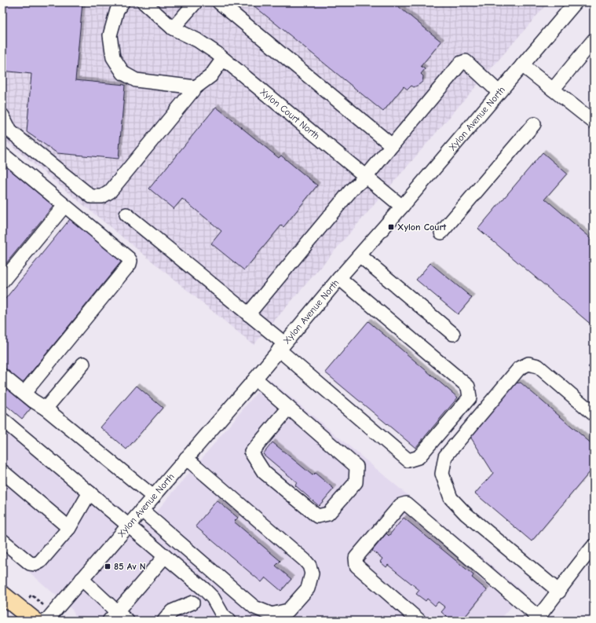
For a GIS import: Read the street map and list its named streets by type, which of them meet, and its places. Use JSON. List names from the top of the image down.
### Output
{
  "streets": {
    "street": ["Xylon Court North", "Xylon Avenue North"]
  },
  "crossings": [
    ["Xylon Court North", "Xylon Avenue North"]
  ],
  "places": {
    "transit": ["Xylon Court", "85 Av N"]
  }
}
